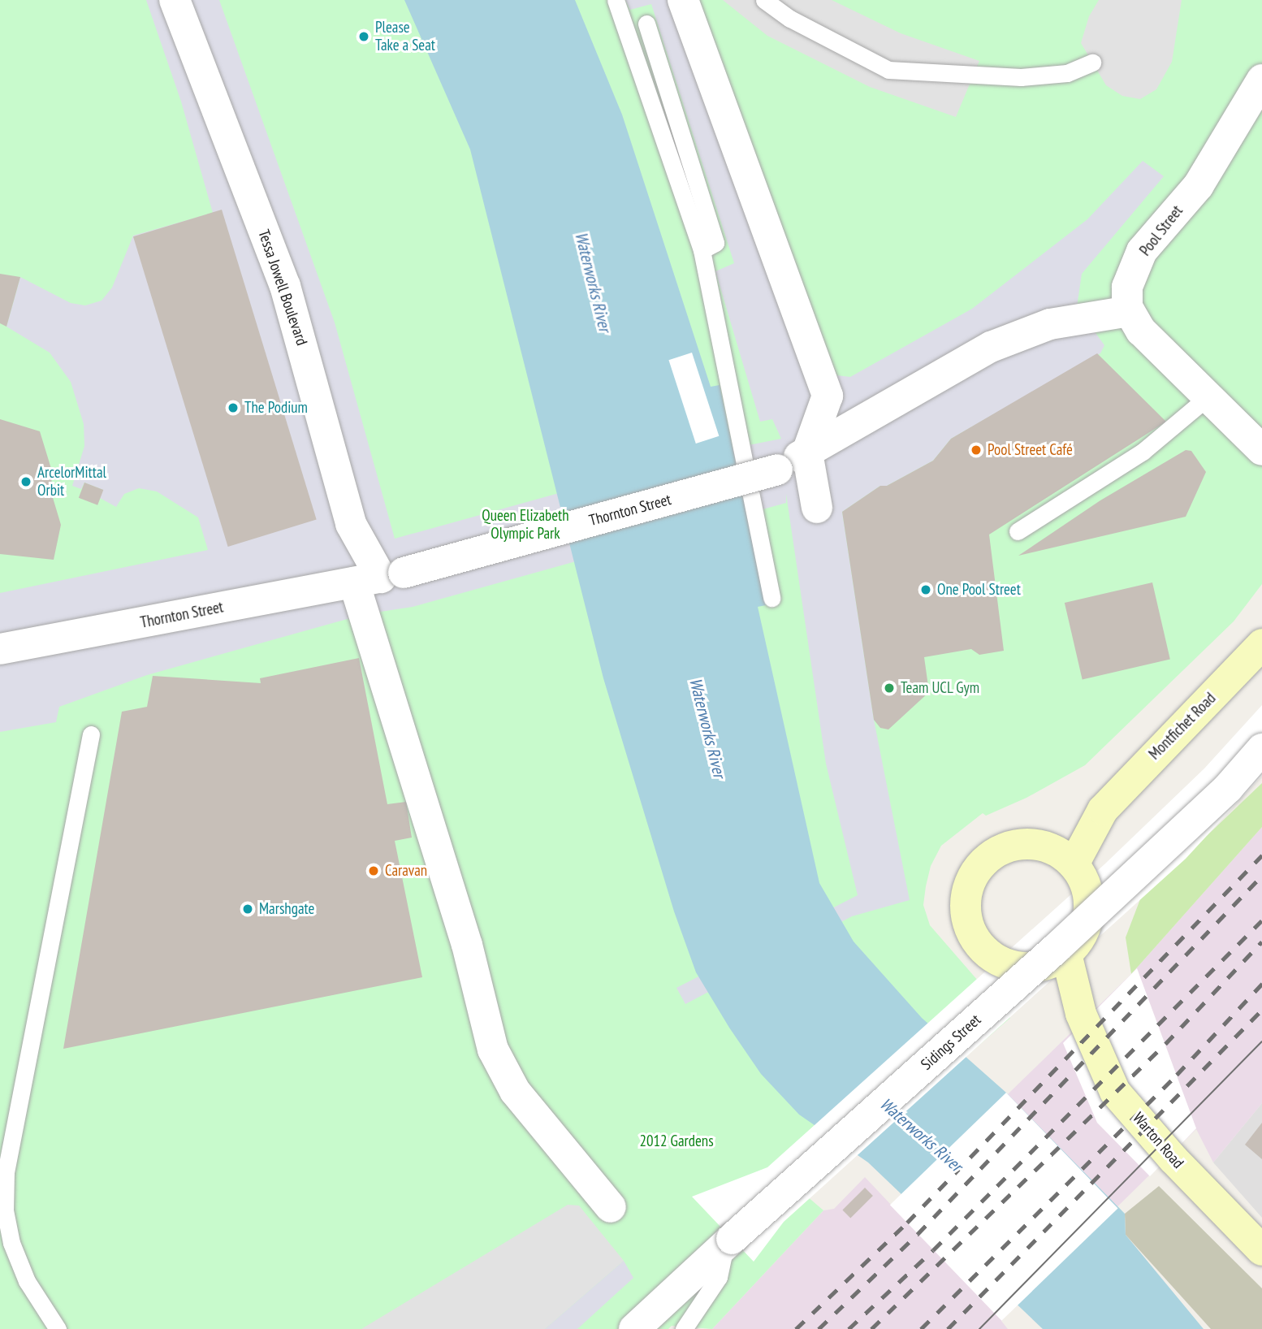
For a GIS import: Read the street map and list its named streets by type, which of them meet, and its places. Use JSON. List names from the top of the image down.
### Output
{
  "streets": {
    "street": [
      "Pool Street",
      "Tessa Jowell Boulevard",
      "Thornton Street",
      "Montfichet Road",
      "Sidings Street",
      "Warton Road"
    ]
  },
  "crossings": [
    ["Pool Street", "Thornton Street"],
    ["Tessa Jowell Boulevard", "Thornton Street"],
    ["Montfichet Road", "Warton Road"]
  ],
  "water": ["Waterworks River"],
  "parks": ["Queen Elizabeth Olympic Park", "2012 Gardens"],
  "places": [
    "Please Take a Seat",
    "The Podium",
    "Pool Street Café",
    "ArcelorMittal Orbit",
    "One Pool Street",
    "Team UCL Gym",
    "Caravan",
    "Marshgate"
  ]
}
